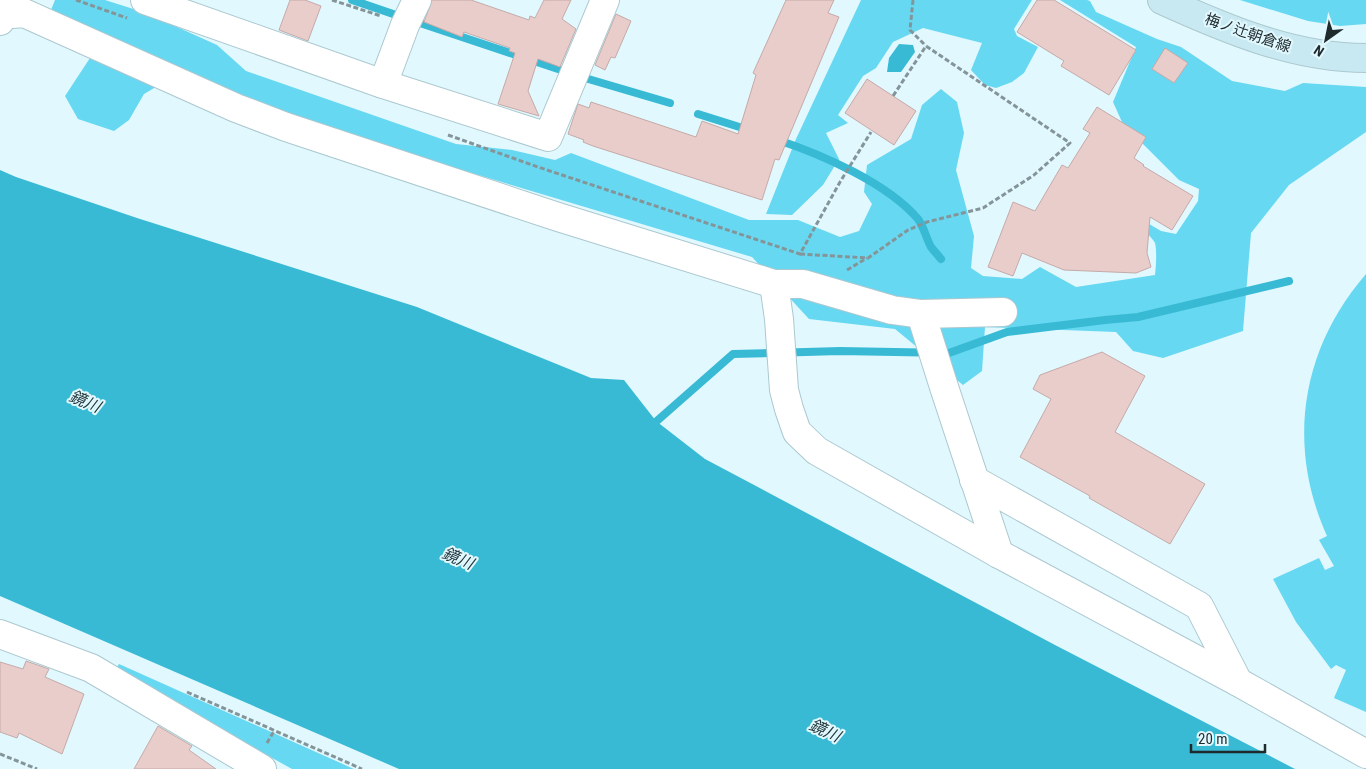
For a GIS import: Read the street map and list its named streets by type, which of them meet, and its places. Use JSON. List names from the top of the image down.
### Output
{
  "streets": {
    "main road": ["梅ノ辻朝倉線"]
  },
  "water": ["鏡川"],
  "scale_bar": "20 m",
  "north": "bottom left"
}
